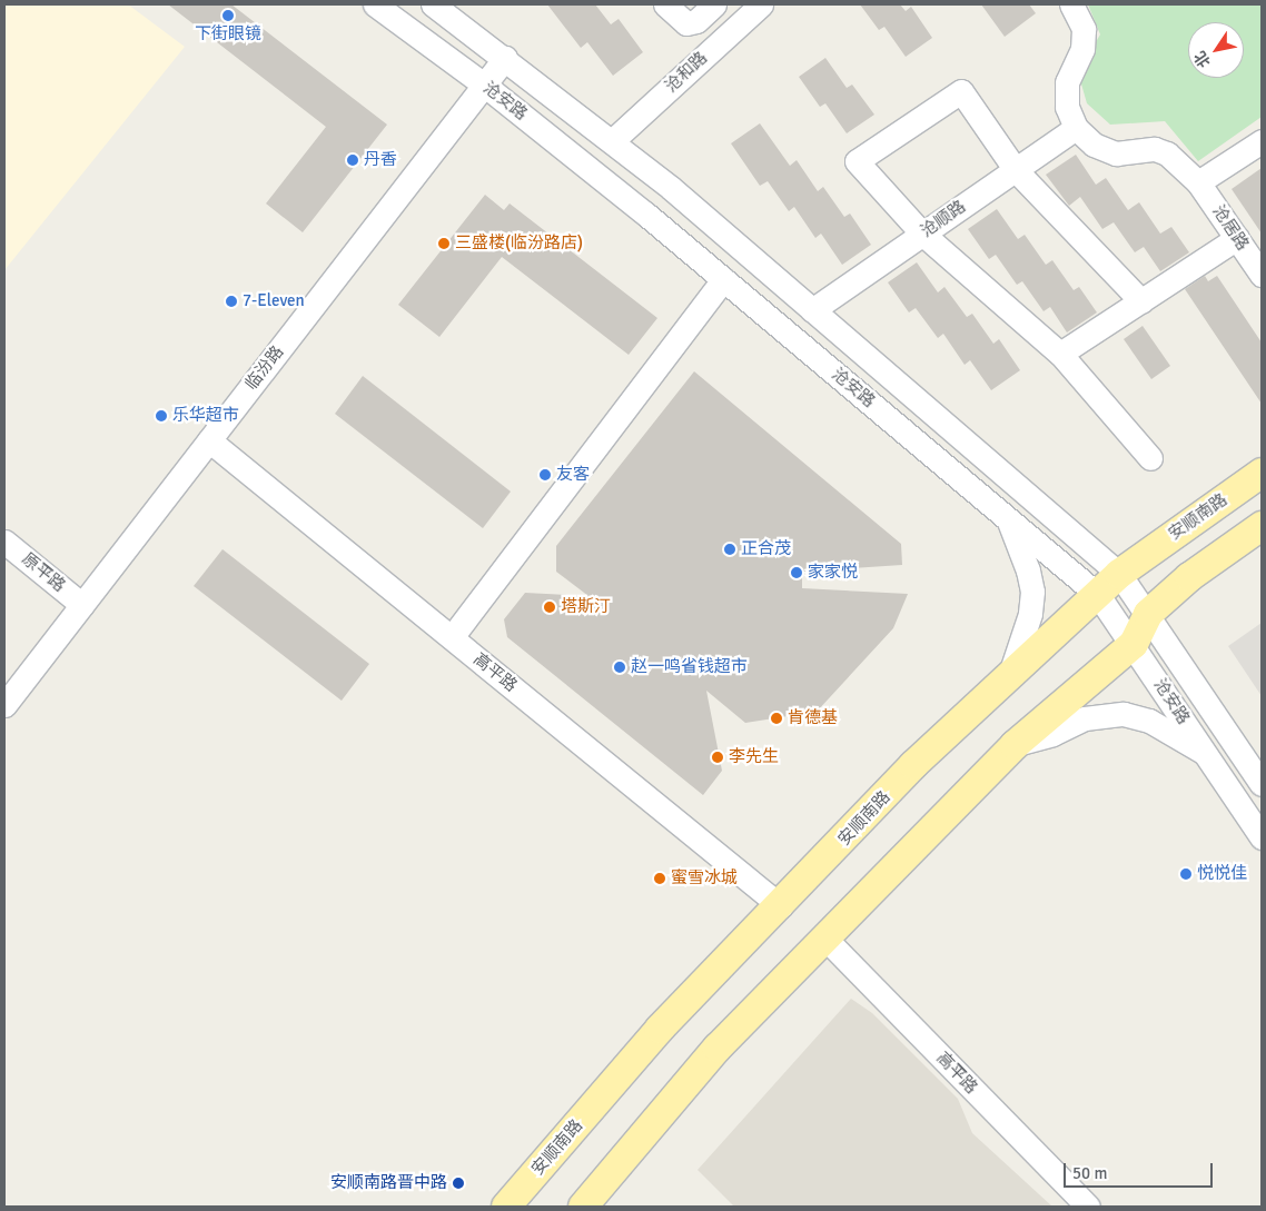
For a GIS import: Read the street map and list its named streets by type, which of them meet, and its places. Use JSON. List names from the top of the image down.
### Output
{
  "streets": {
    "main road": ["安顺南路"],
    "street": [
      "沧和路",
      "沧安路",
      "沧顺路",
      "沧居路",
      "临汾路",
      "原平路",
      "高平路"
    ]
  },
  "crossings": [
    ["沧和路", "沧安路"],
    ["沧安路", "沧顺路"],
    ["沧安路", "临汾路"],
    ["沧安路", "安顺南路"],
    ["临汾路", "原平路"],
    ["临汾路", "高平路"],
    ["安顺南路", "高平路"]
  ],
  "places": [
    "下街眼镜",
    "丹香",
    "三盛楼(临汾路店)",
    "7-Eleven",
    "乐华超市",
    "友客",
    "正合茂",
    "家家悦",
    "塔斯汀",
    "赵一鸣省钱超市",
    "肯德基",
    "李先生",
    "悦悦佳",
    "蜜雪冰城",
    "安顺南路晋中路"
  ],
  "scale_bar": "50 m",
  "north": "bottom left"
}
